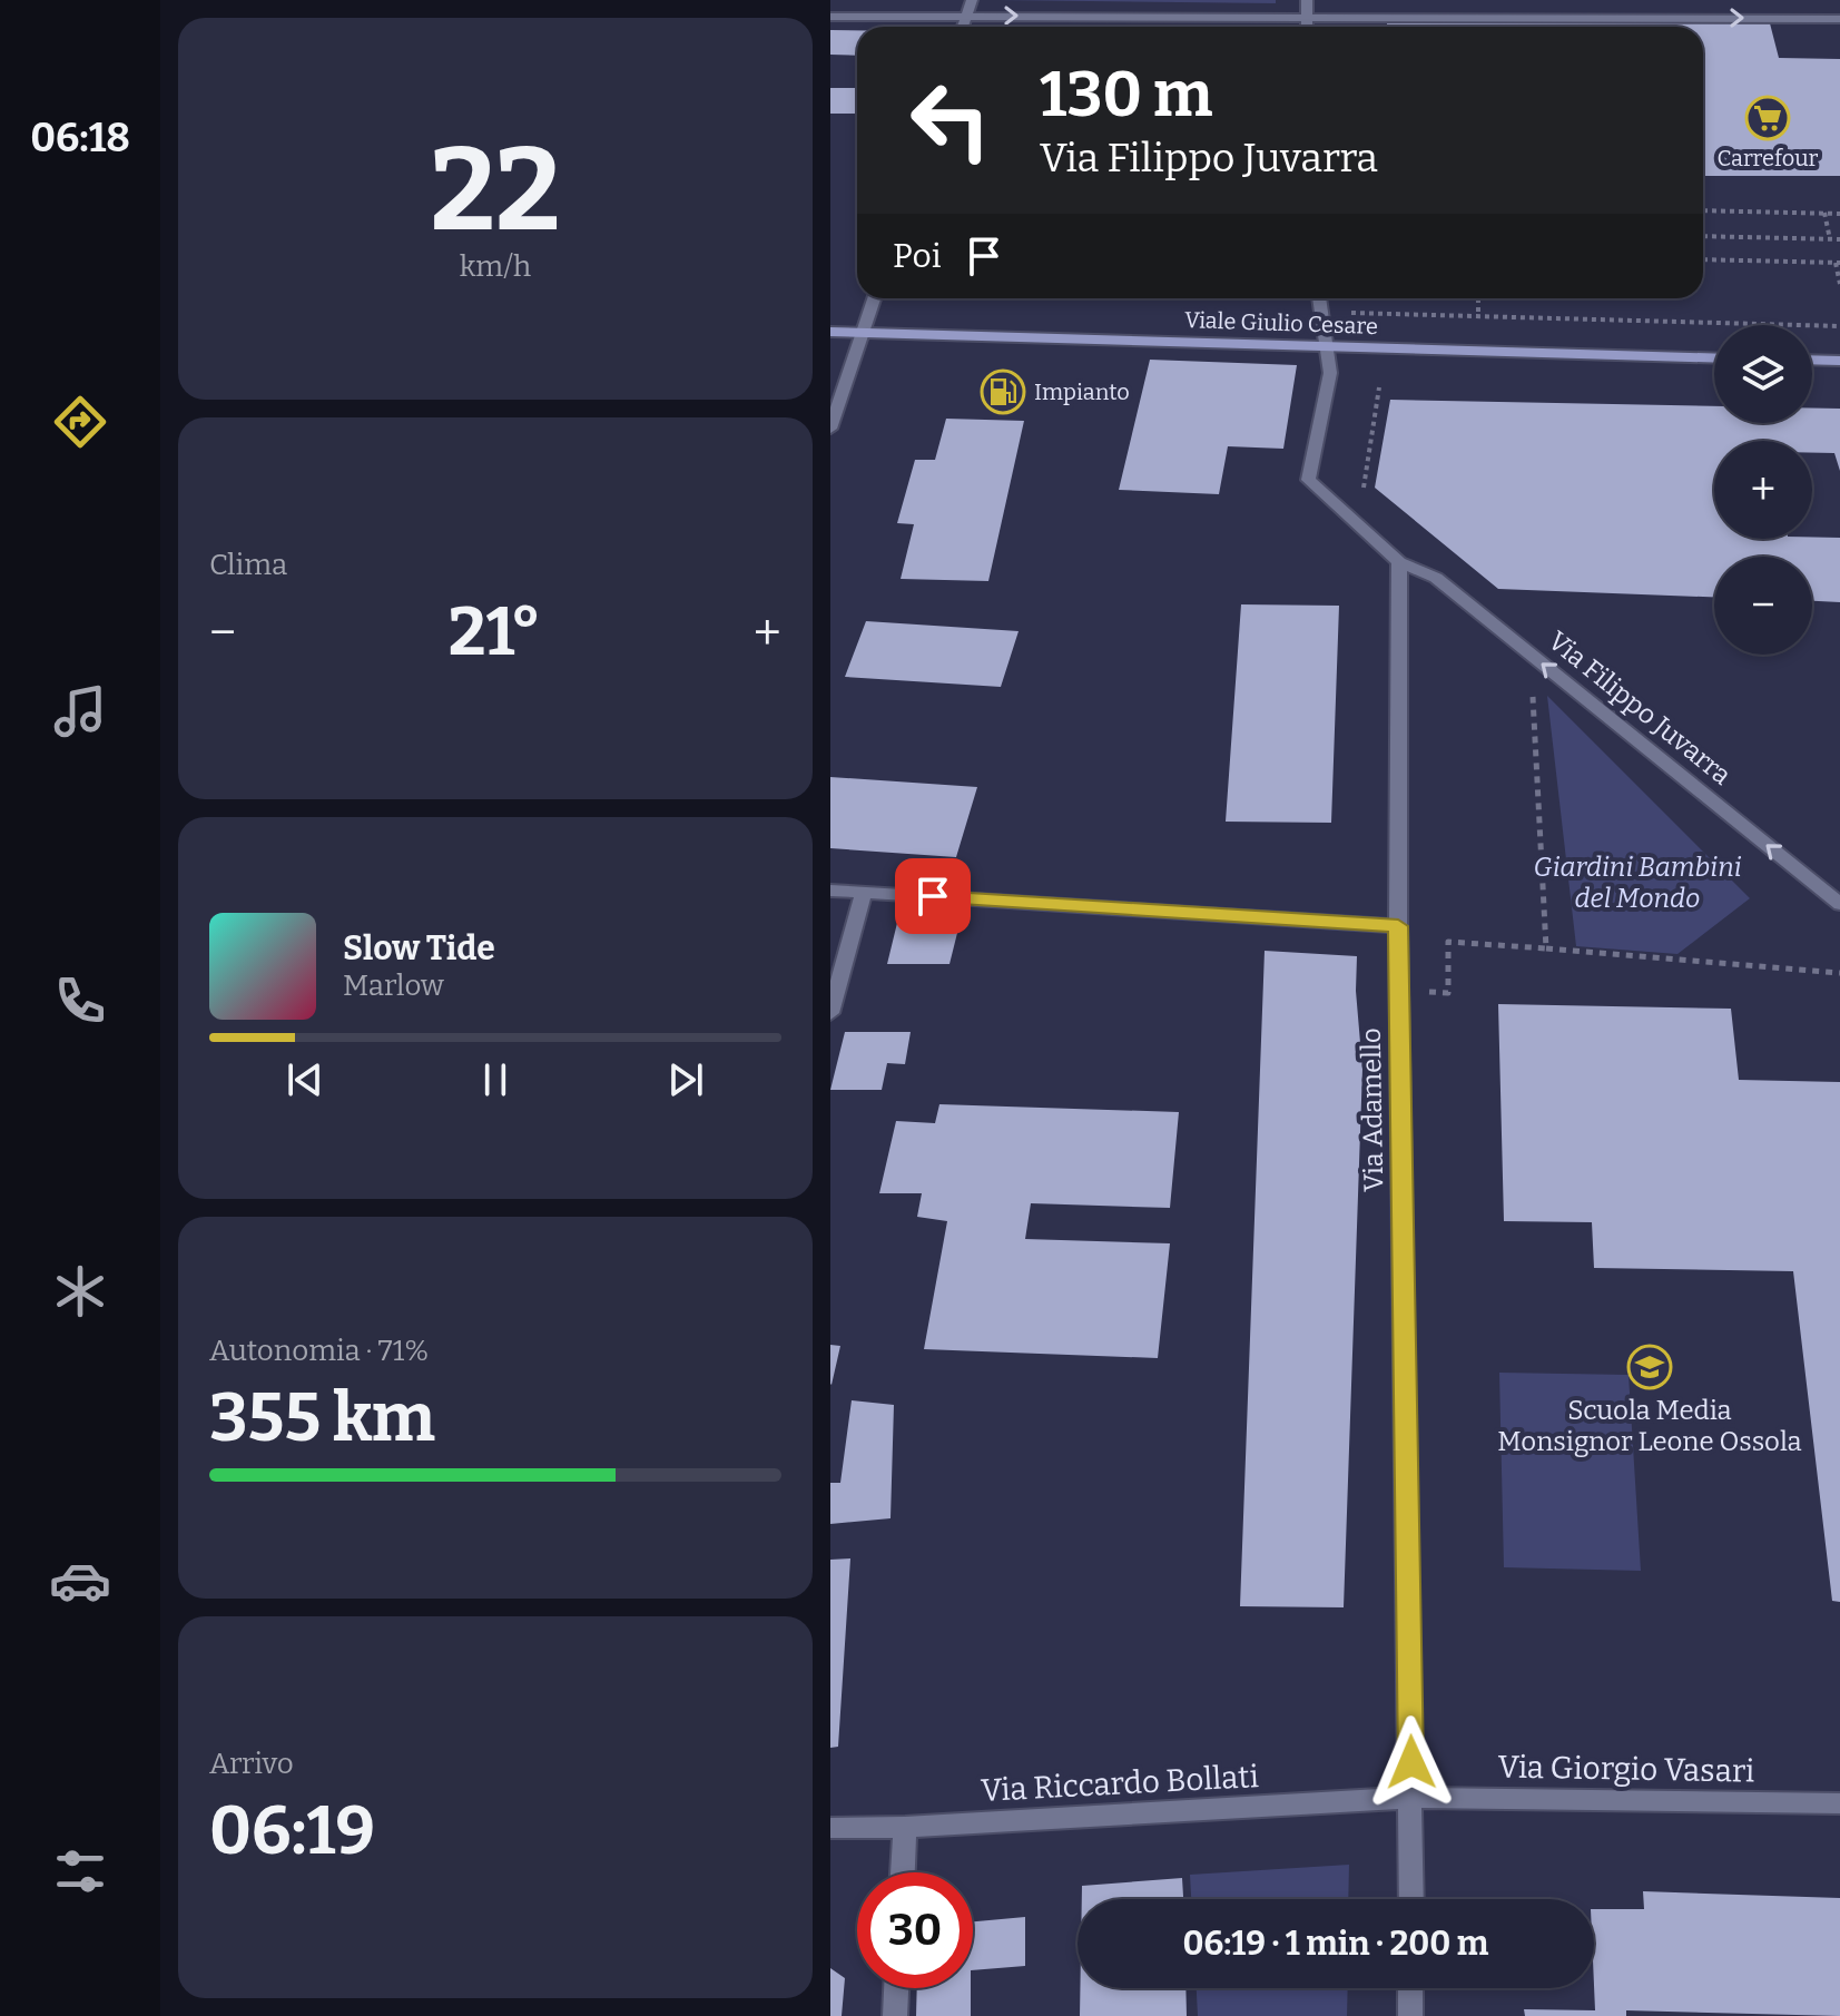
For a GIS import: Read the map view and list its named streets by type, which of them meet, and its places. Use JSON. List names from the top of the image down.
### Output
{
  "streets": {
    "main road": ["Viale Giulio Cesare"],
    "street": [
      "Via Filippo Juvarra",
      "Via Adamello",
      "Via Giorgio Vasari",
      "Via Riccardo Bollati"
    ]
  },
  "crossings": [
    ["Via Filippo Juvarra", "Via Adamello"],
    ["Via Adamello", "Via Giorgio Vasari"],
    ["Via Adamello", "Via Riccardo Bollati"],
    ["Via Giorgio Vasari", "Via Riccardo Bollati"]
  ],
  "one_way": ["Via Filippo Juvarra"],
  "parks": ["Giardini Bambini del Mondo"],
  "places": {
    "supermarket": ["Carrefour"],
    "fuel station": ["Impianto"],
    "school or university": ["Scuola Media Monsignor Leone Ossola"]
  },
  "page": {
    "tabs": "06:18",
    "tile": [
      ["22", "km/h"],
      "Clima",
      ["Autonomia · 71%", "355 km"],
      ["Arrivo", "06:19"]
    ],
    "turn": ["130 m", "Via Filippo Juvarra"],
    "then": "Poi",
    "map_buttons": ["+", "−"],
    "heat": ["−", "21°", "+"],
    "song": ["Slow Tide", "Marlow"],
    "limit": "30",
    "trip": "06:19 · 1 min · 200 m"
  }
}
